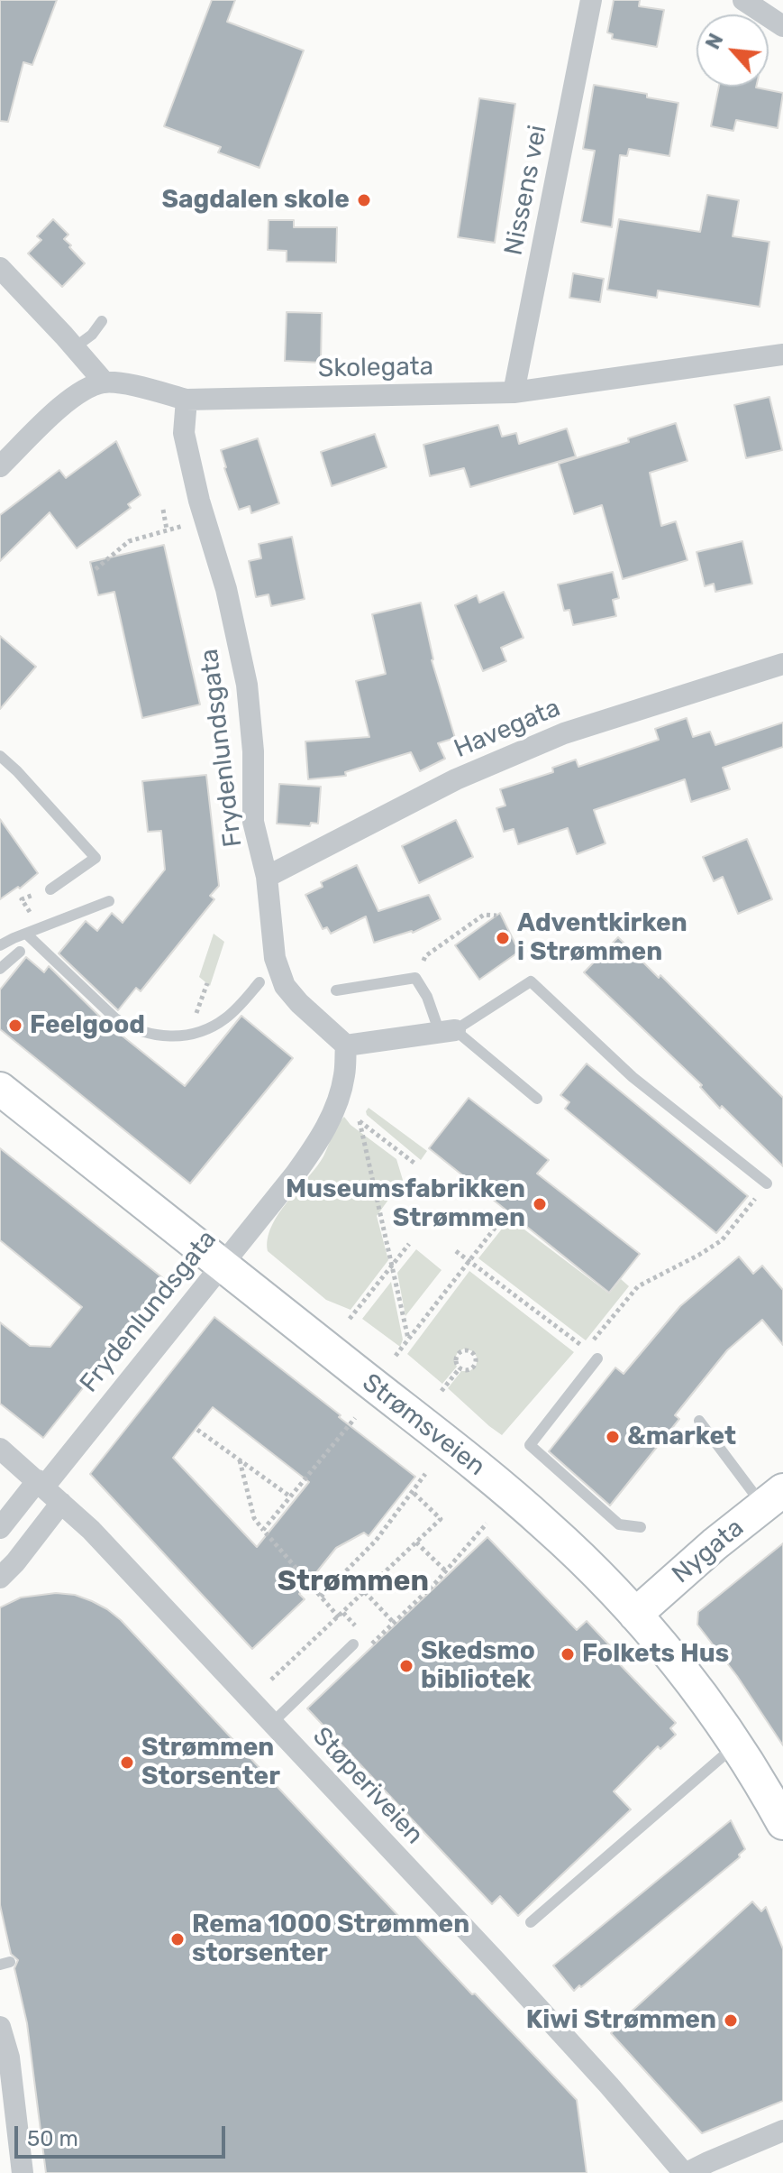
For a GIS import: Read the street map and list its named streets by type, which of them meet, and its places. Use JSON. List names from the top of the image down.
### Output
{
  "streets": {
    "main road": ["Strømsveien", "Nygata"],
    "street": [
      "Nissens vei",
      "Skolegata",
      "Havegata",
      "Frydenlundsgata",
      "Støperiveien"
    ]
  },
  "crossings": [
    ["Nissens vei", "Skolegata"],
    ["Skolegata", "Frydenlundsgata"],
    ["Havegata", "Frydenlundsgata"],
    ["Frydenlundsgata", "Strømsveien"],
    ["Frydenlundsgata", "Støperiveien"],
    ["Strømsveien", "Nygata"]
  ],
  "districts": ["Strømmen"],
  "places": [
    "Sagdalen skole",
    "Adventkirken i Strømmen",
    "Feelgood",
    "Museumsfabrikken Strømmen",
    "&market",
    "Folkets Hus",
    "Skedsmo bibliotek",
    "Strømmen Storsenter",
    "Rema 1000 Strømmen storsenter",
    "Kiwi Strømmen"
  ],
  "scale_bar": "50 m",
  "north": "top left"
}
